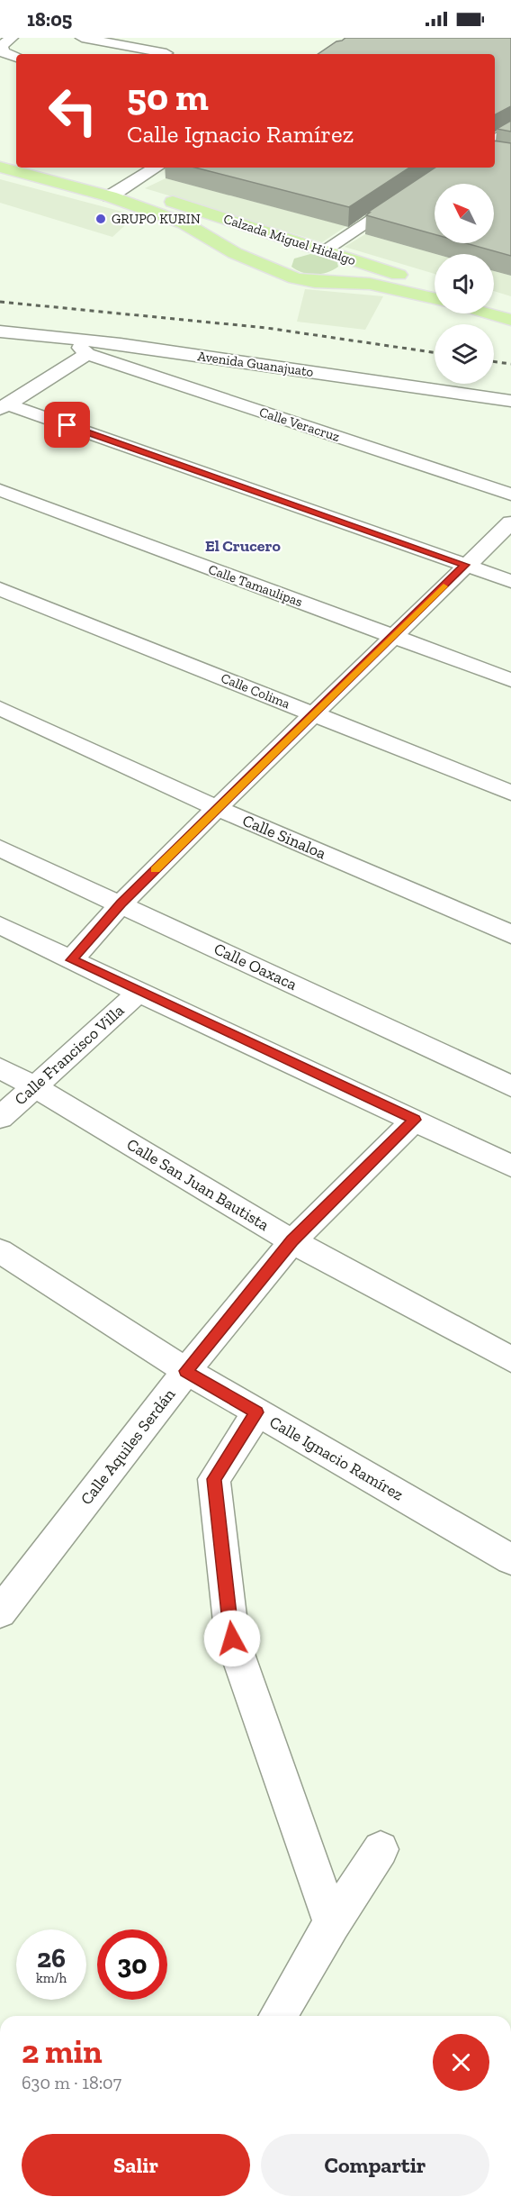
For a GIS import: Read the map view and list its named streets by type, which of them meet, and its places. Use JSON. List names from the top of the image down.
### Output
{
  "streets": {
    "main road": ["Calzada Miguel Hidalgo"],
    "street": [
      "Avenida Guanajuato",
      "Calle Veracruz",
      "Calle Tamaulipas",
      "Calle Colima",
      "Calle Sinaloa",
      "Calle Oaxaca",
      "Calle Francisco Villa",
      "Calle San Juan Bautista",
      "Calle Aquiles Serdán",
      "Calle Ignacio Ramírez"
    ]
  },
  "crossings": [
    ["Calle Francisco Villa", "Calle San Juan Bautista"],
    ["Calle San Juan Bautista", "Calle Aquiles Serdán"],
    ["Calle Aquiles Serdán", "Calle Ignacio Ramírez"]
  ],
  "districts": ["El Crucero"],
  "places": ["GRUPO KURIN"],
  "north": "top left",
  "page": {
    "status": "18:05",
    "turn": ["50 m", "Calle Ignacio Ramírez"],
    "speed": "26 km/h",
    "limit": "30",
    "heading": ["2 min", "630 m · 18:07"],
    "buttons": ["Salir", "Compartir"]
  }
}
